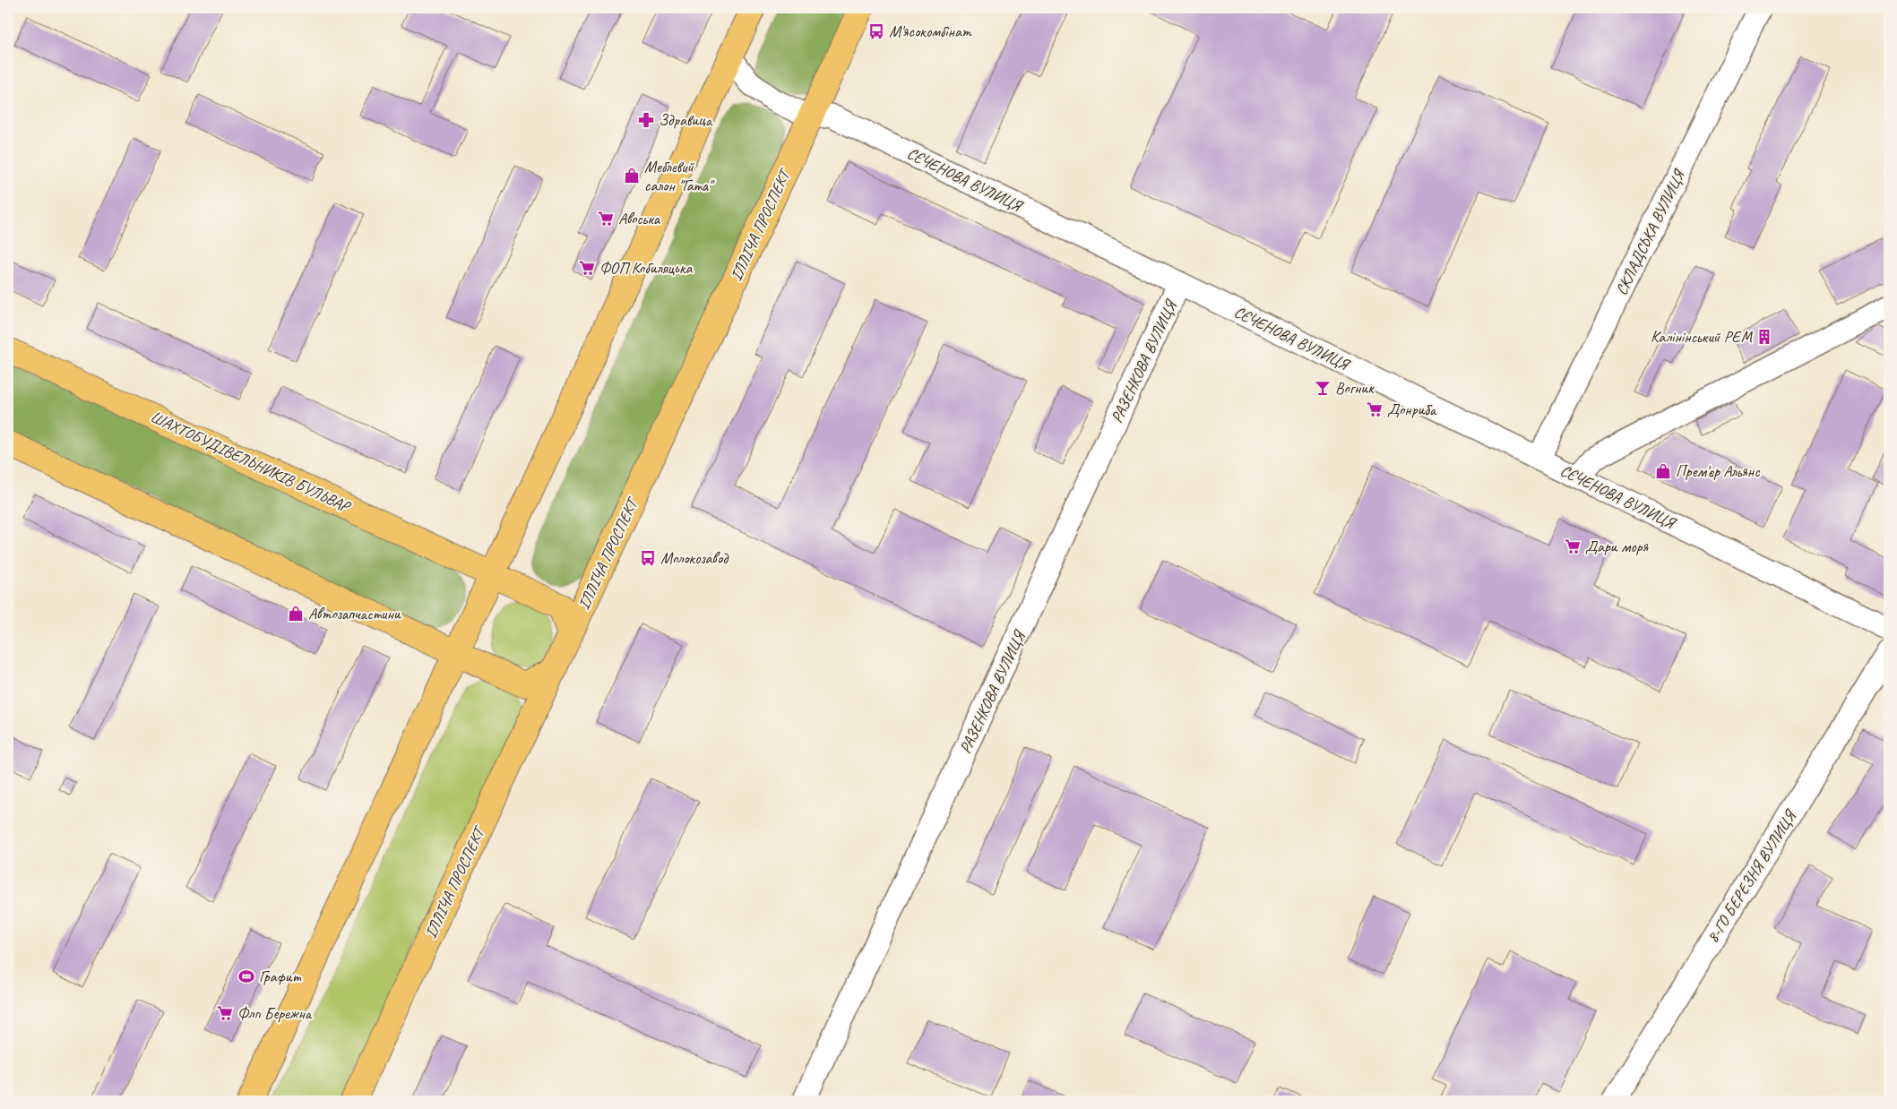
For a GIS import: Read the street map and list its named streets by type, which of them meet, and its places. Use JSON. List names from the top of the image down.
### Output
{
  "streets": {
    "main road": ["ІЛЛІЧА ПРОСПЕКТ", "ШАХТОБУДІВЕЛЬНИКІВ БУЛЬВАР"],
    "street": [
      "СЄЧЕНОВА ВУЛИЦЯ",
      "СКЛАДСЬКА ВУЛИЦЯ",
      "РАЗЕНКОВА ВУЛИЦЯ",
      "8-ГО БЕРЕЗНЯ ВУЛИЦЯ"
    ]
  },
  "crossings": [
    ["СЄЧЕНОВА ВУЛИЦЯ", "ІЛЛІЧА ПРОСПЕКТ"],
    ["СЄЧЕНОВА ВУЛИЦЯ", "СКЛАДСЬКА ВУЛИЦЯ"],
    ["СЄЧЕНОВА ВУЛИЦЯ", "РАЗЕНКОВА ВУЛИЦЯ"],
    ["ІЛЛІЧА ПРОСПЕКТ", "ШАХТОБУДІВЕЛЬНИКІВ БУЛЬВАР"]
  ],
  "places": {
    "bus stop": ["М'ясокомбінат", "Молокозавод"],
    "pharmacy": ["Здравица"],
    "shop": ["Меблевий салон \"Гата\"", "Прем'єр Альянс", "Автозапчастини"],
    "supermarket": [
      "Авоська",
      "ФОП Кобиляцька",
      "Донриба",
      "Дари моря",
      "Флп Бережна"
    ],
    "building": ["Калінінський РЕМ"],
    "bar": ["Вогник"],
    "sports": ["Графит"]
  }
}
